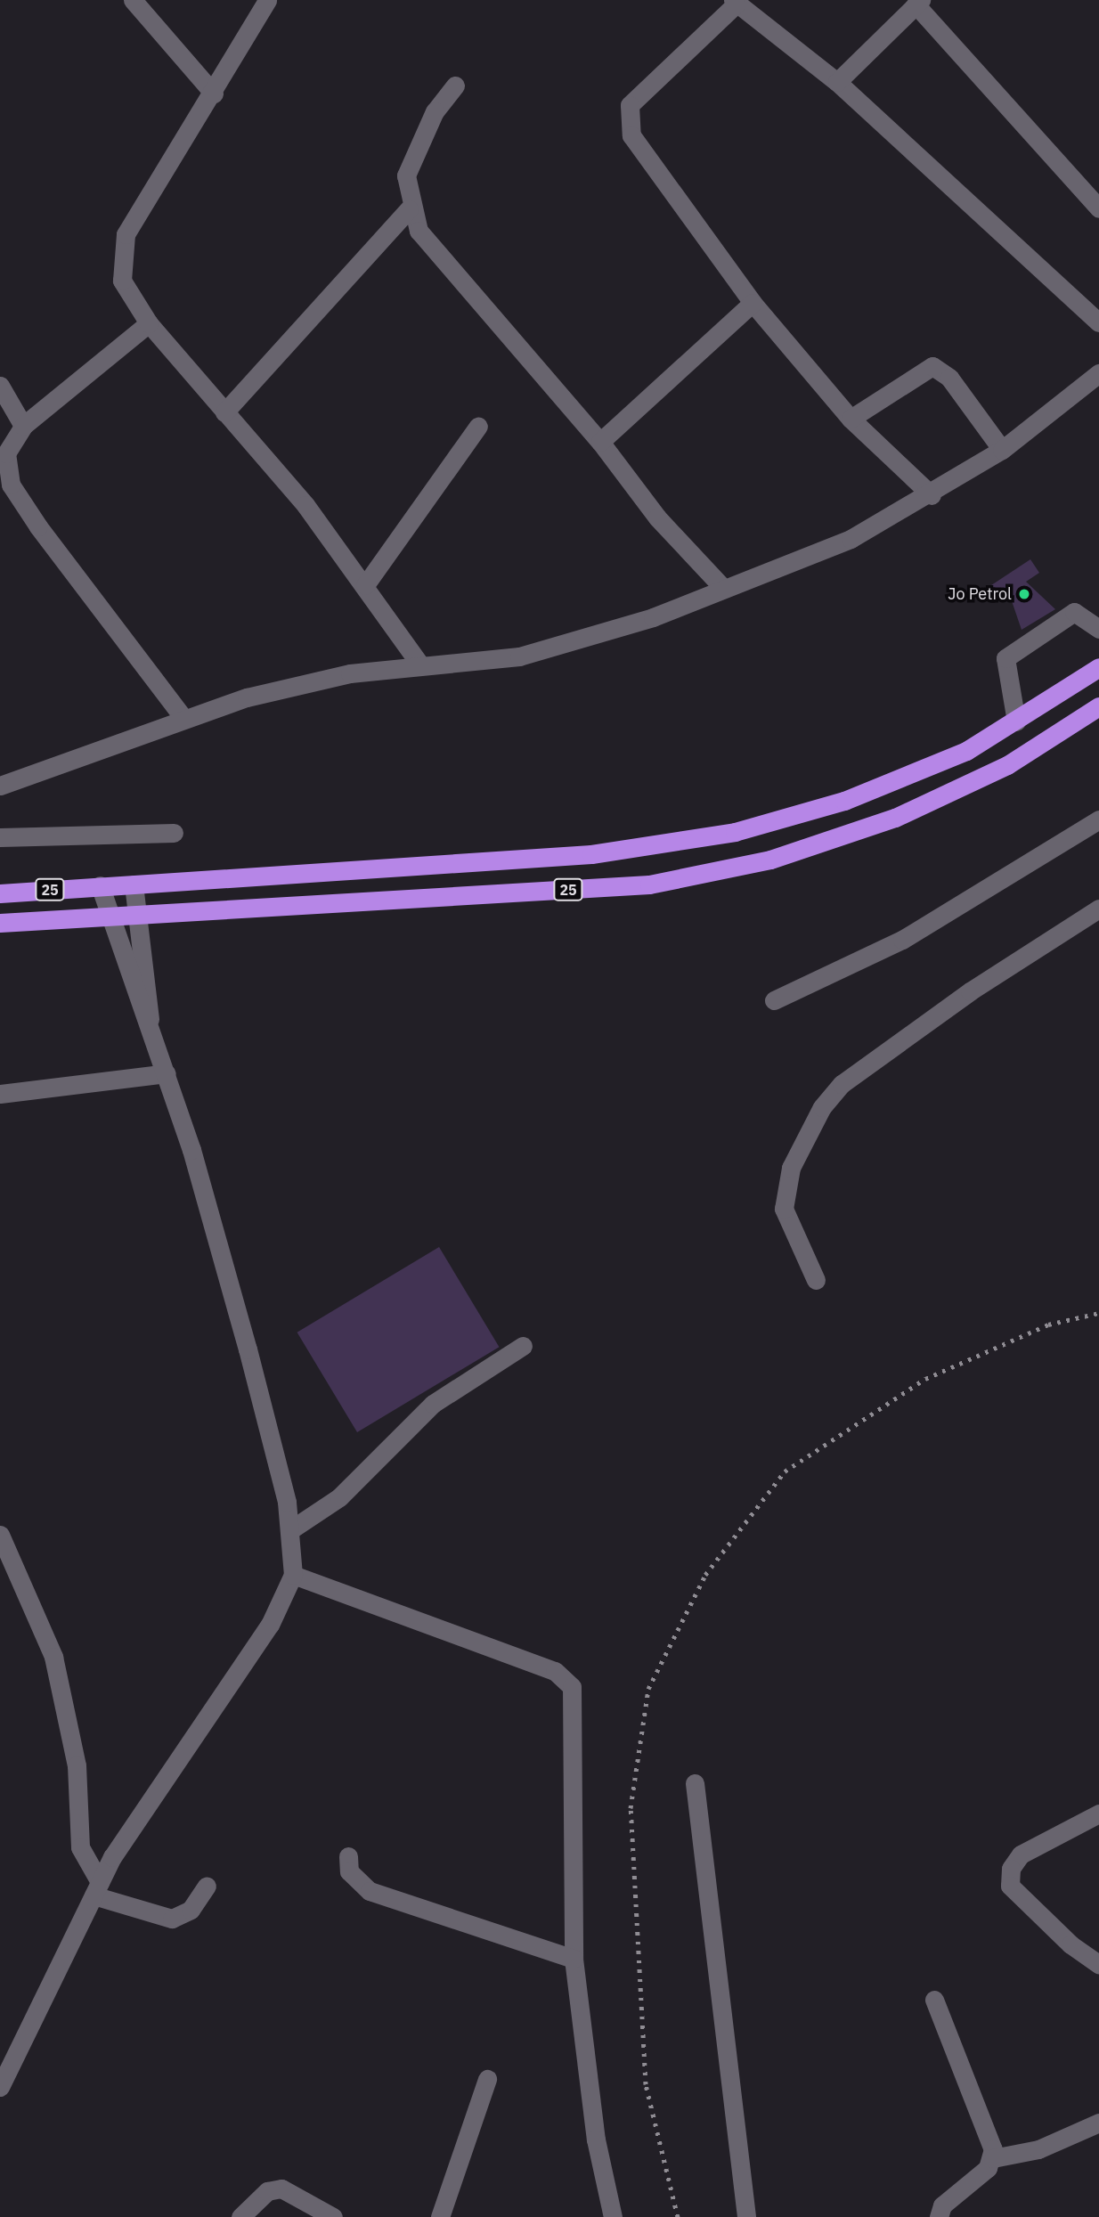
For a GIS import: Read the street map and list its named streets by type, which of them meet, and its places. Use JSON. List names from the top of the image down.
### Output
{
  "streets": {
    "highway": ["25"]
  },
  "places": ["Jo Petrol"]
}
